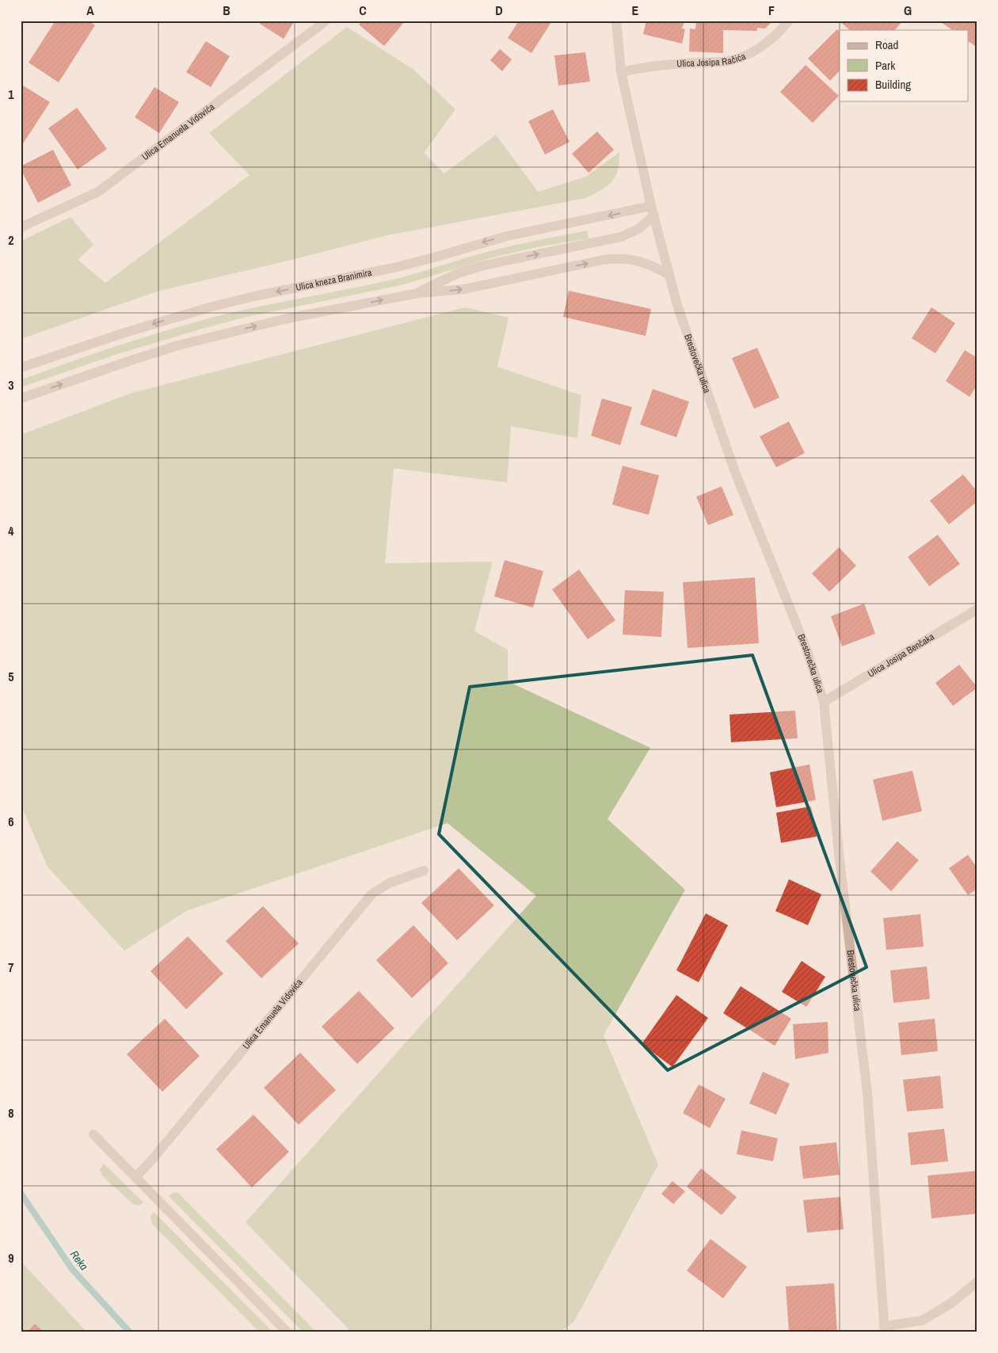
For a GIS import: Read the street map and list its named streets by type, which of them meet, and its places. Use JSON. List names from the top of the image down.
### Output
{
  "streets": {
    "street": [
      "Ulica Josipa Račića",
      "Ulica Emanuela Vidovića",
      "Ulica kneza Branimira",
      "Brestovečka ulica",
      "Ulica Josipa Benčaka"
    ]
  },
  "crossings": [
    ["Ulica Josipa Račića", "Brestovečka ulica"],
    ["Ulica kneza Branimira", "Brestovečka ulica"],
    ["Brestovečka ulica", "Ulica Josipa Benčaka"]
  ],
  "water": ["Reka"],
  "legend": ["Road", "Park", "Building"],
  "grid": {
    "columns": [
      "A",
      "B",
      "C",
      "D",
      "E",
      "F",
      "G"
    ],
    "rows": [
      "1",
      "2",
      "3",
      "4",
      "5",
      "6",
      "7",
      "8",
      "9"
    ]
  }
}
